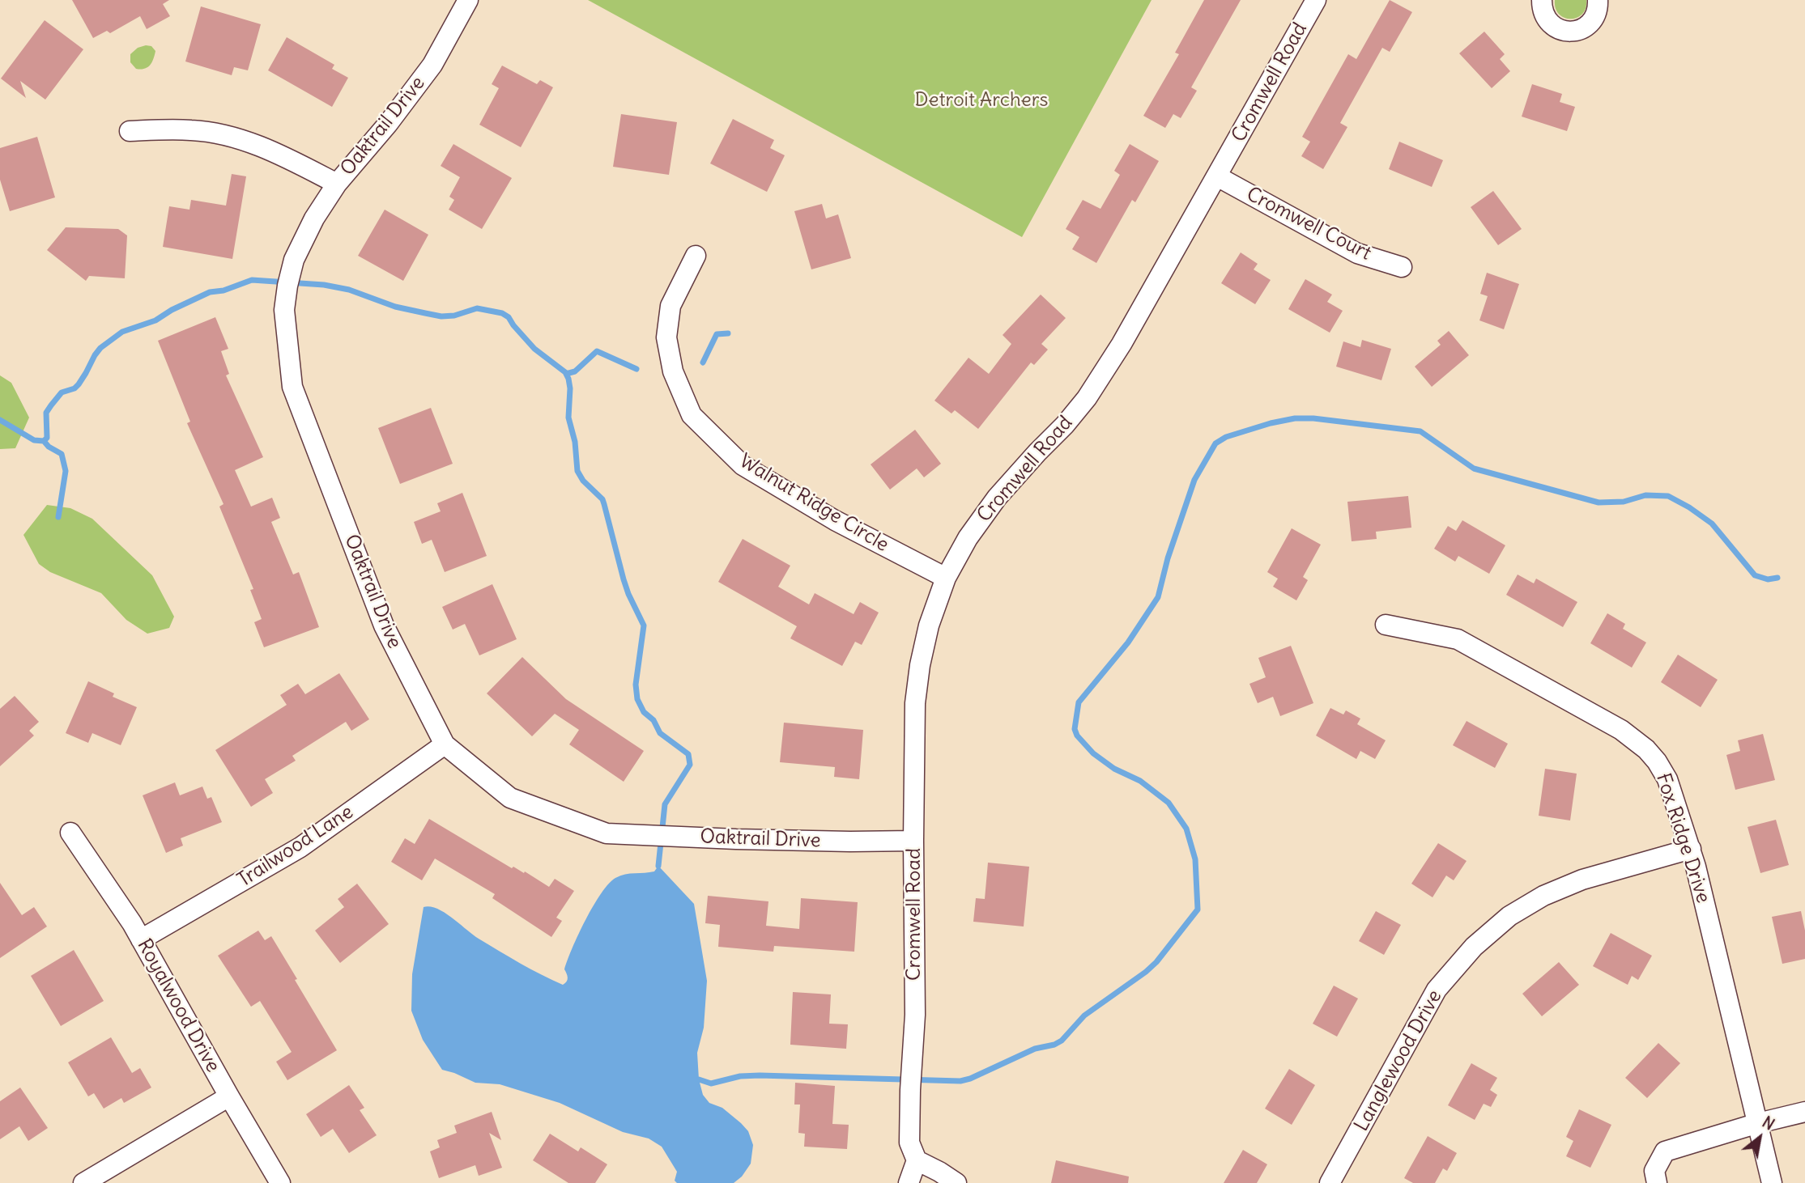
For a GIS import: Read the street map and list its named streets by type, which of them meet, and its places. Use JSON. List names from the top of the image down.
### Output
{
  "streets": {
    "street": [
      "Cromwell Road",
      "Oaktrail Drive",
      "Cromwell Court",
      "Walnut Ridge Circle",
      "Fox Ridge Drive",
      "Trailwood Lane",
      "Royalwood Drive",
      "Langlewood Drive"
    ]
  },
  "crossings": [
    ["Cromwell Road", "Oaktrail Drive"],
    ["Cromwell Road", "Cromwell Court"],
    ["Cromwell Road", "Walnut Ridge Circle"],
    ["Oaktrail Drive", "Trailwood Lane"],
    ["Fox Ridge Drive", "Langlewood Drive"],
    ["Trailwood Lane", "Royalwood Drive"]
  ],
  "parks": ["Detroit Archers"],
  "north": "top right"
}
